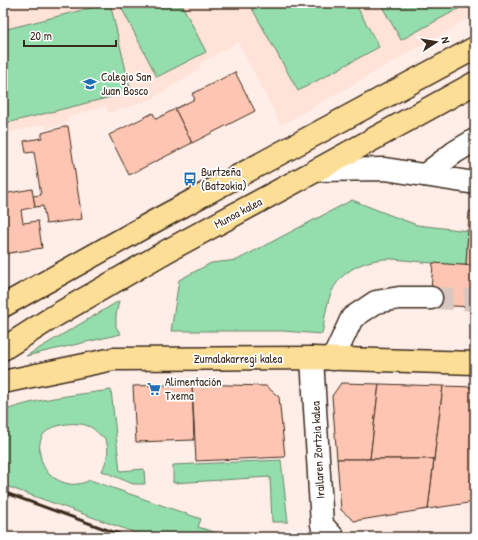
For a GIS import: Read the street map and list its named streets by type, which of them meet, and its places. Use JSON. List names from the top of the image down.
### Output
{
  "streets": {
    "main road": ["Munoa kalea", "Zumalakarregi kalea"],
    "street": ["Irailaren Zortzia kalea"]
  },
  "crossings": [
    ["Zumalakarregi kalea", "Irailaren Zortzia kalea"]
  ],
  "places": {
    "school or university": ["Colegio San Juan Bosco"],
    "bus stop": ["Burtzeña (Batzokia)"],
    "supermarket": ["Alimentación Txema"]
  },
  "scale_bar": "20 m",
  "north": "right"
}
